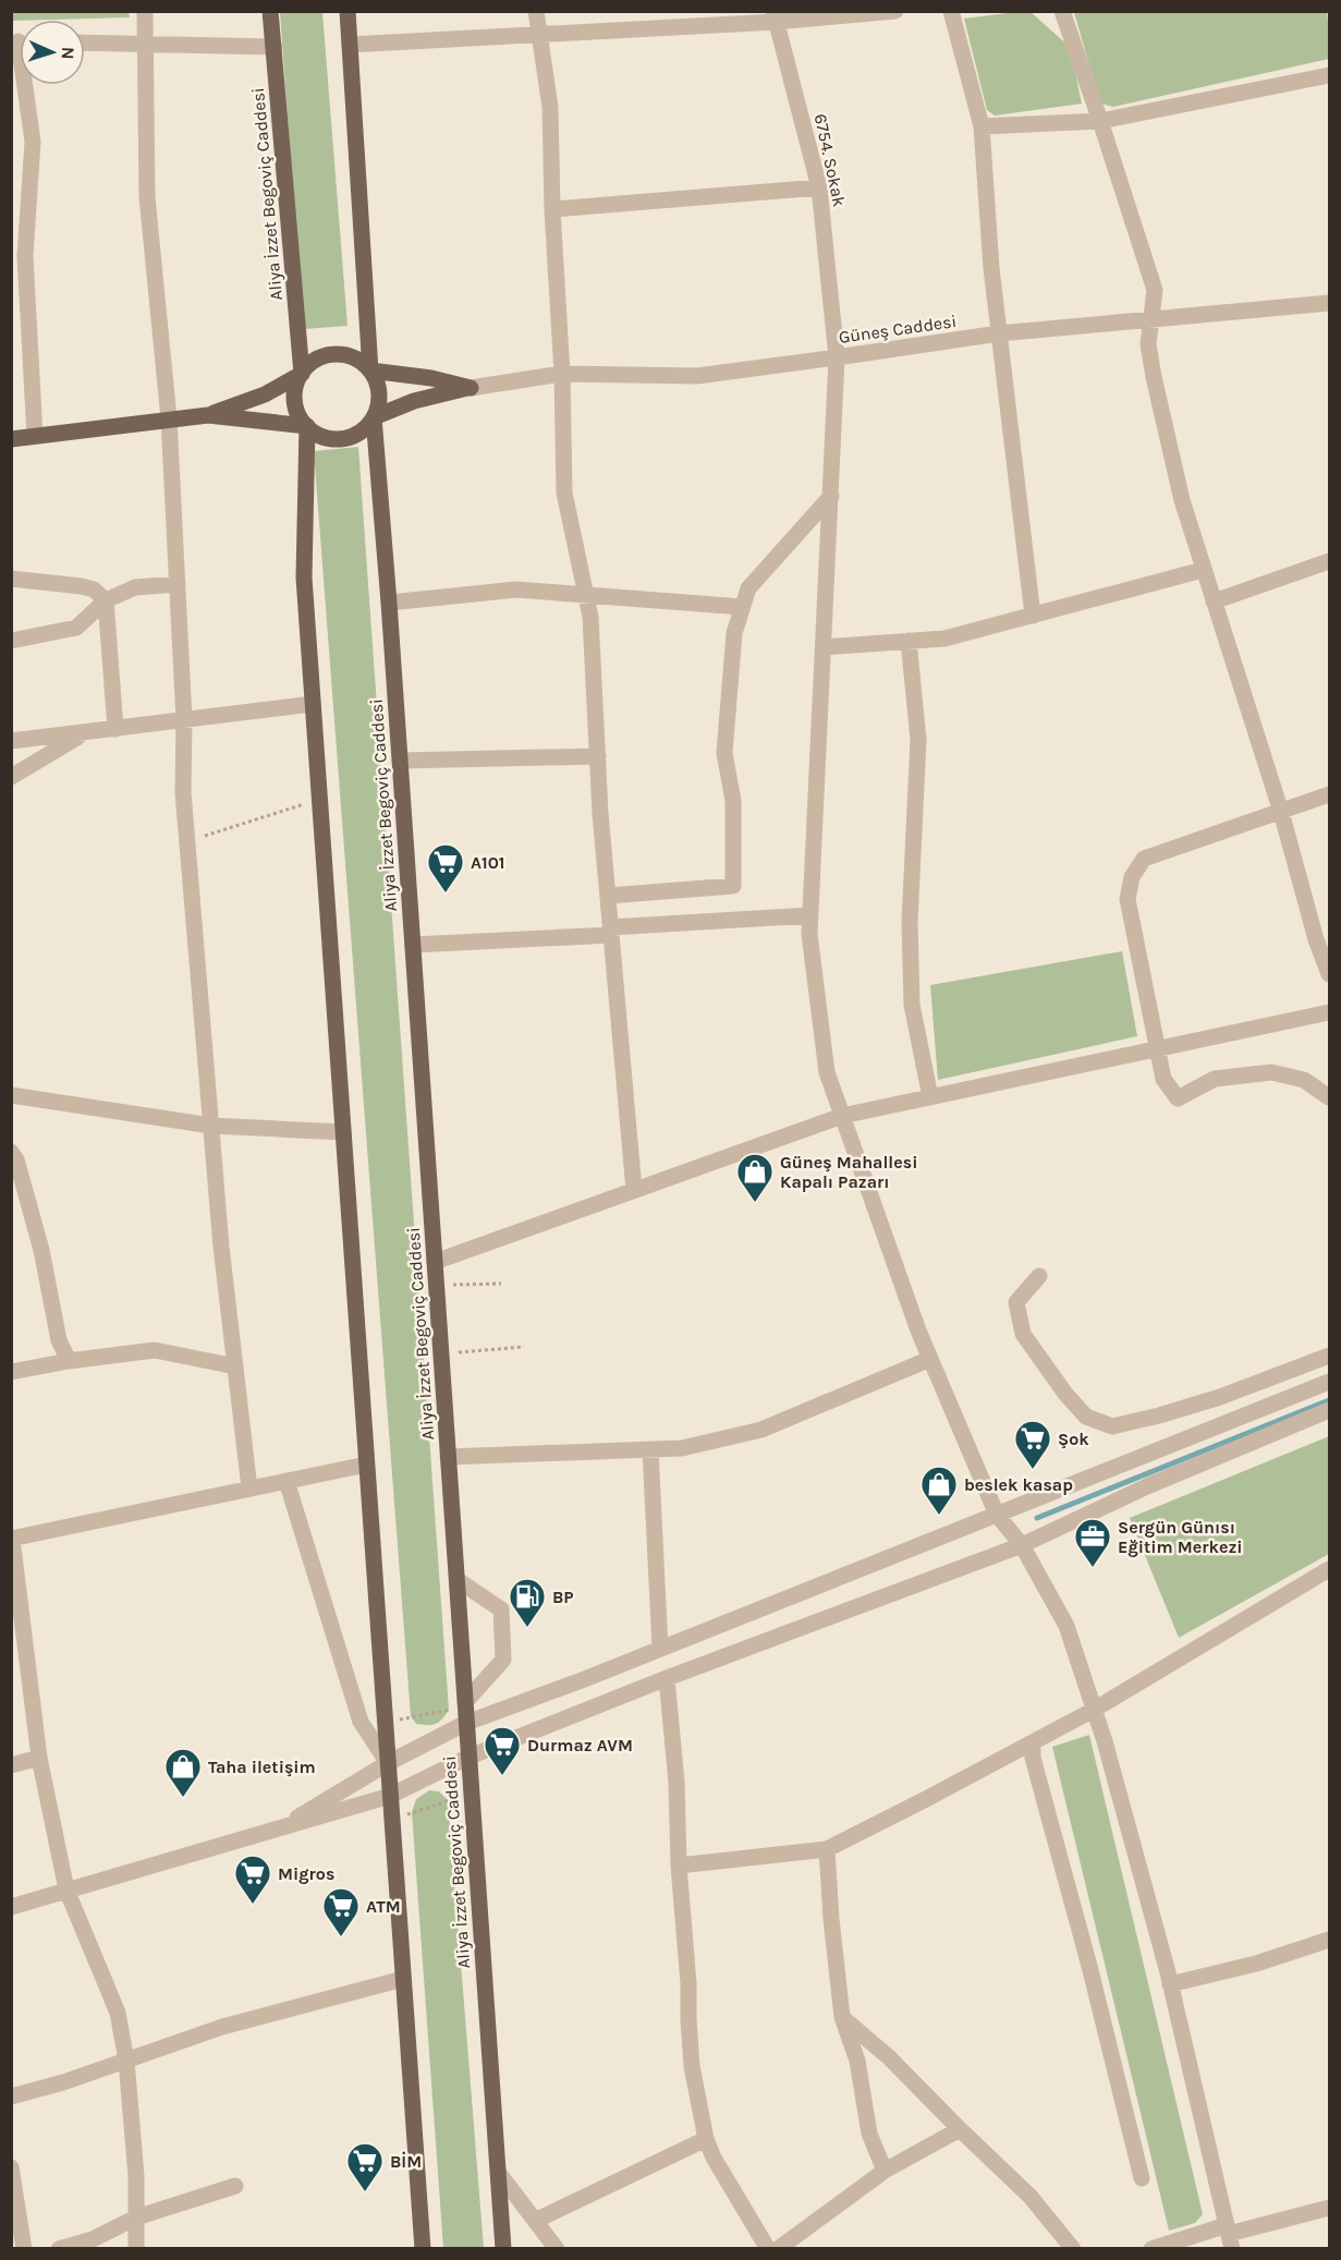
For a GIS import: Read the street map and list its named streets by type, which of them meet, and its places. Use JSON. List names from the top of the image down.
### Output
{
  "streets": {
    "main road": ["Aliya İzzet Begoviç Caddesi"],
    "street": ["6754. Sokak", "Güneş Caddesi"]
  },
  "crossings": [
    ["6754. Sokak", "Güneş Caddesi"]
  ],
  "places": {
    "supermarket": [
      "A101",
      "Şok",
      "Durmaz AVM",
      "Migros",
      "ATM",
      "BİM"
    ],
    "shop": ["Güneş Mahallesi Kapalı Pazarı", "beslek kasap", "Taha iletişim"],
    "office": ["Sergün Günısı Eğitim Merkezi"],
    "fuel station": ["BP"]
  },
  "north": "right"
}
